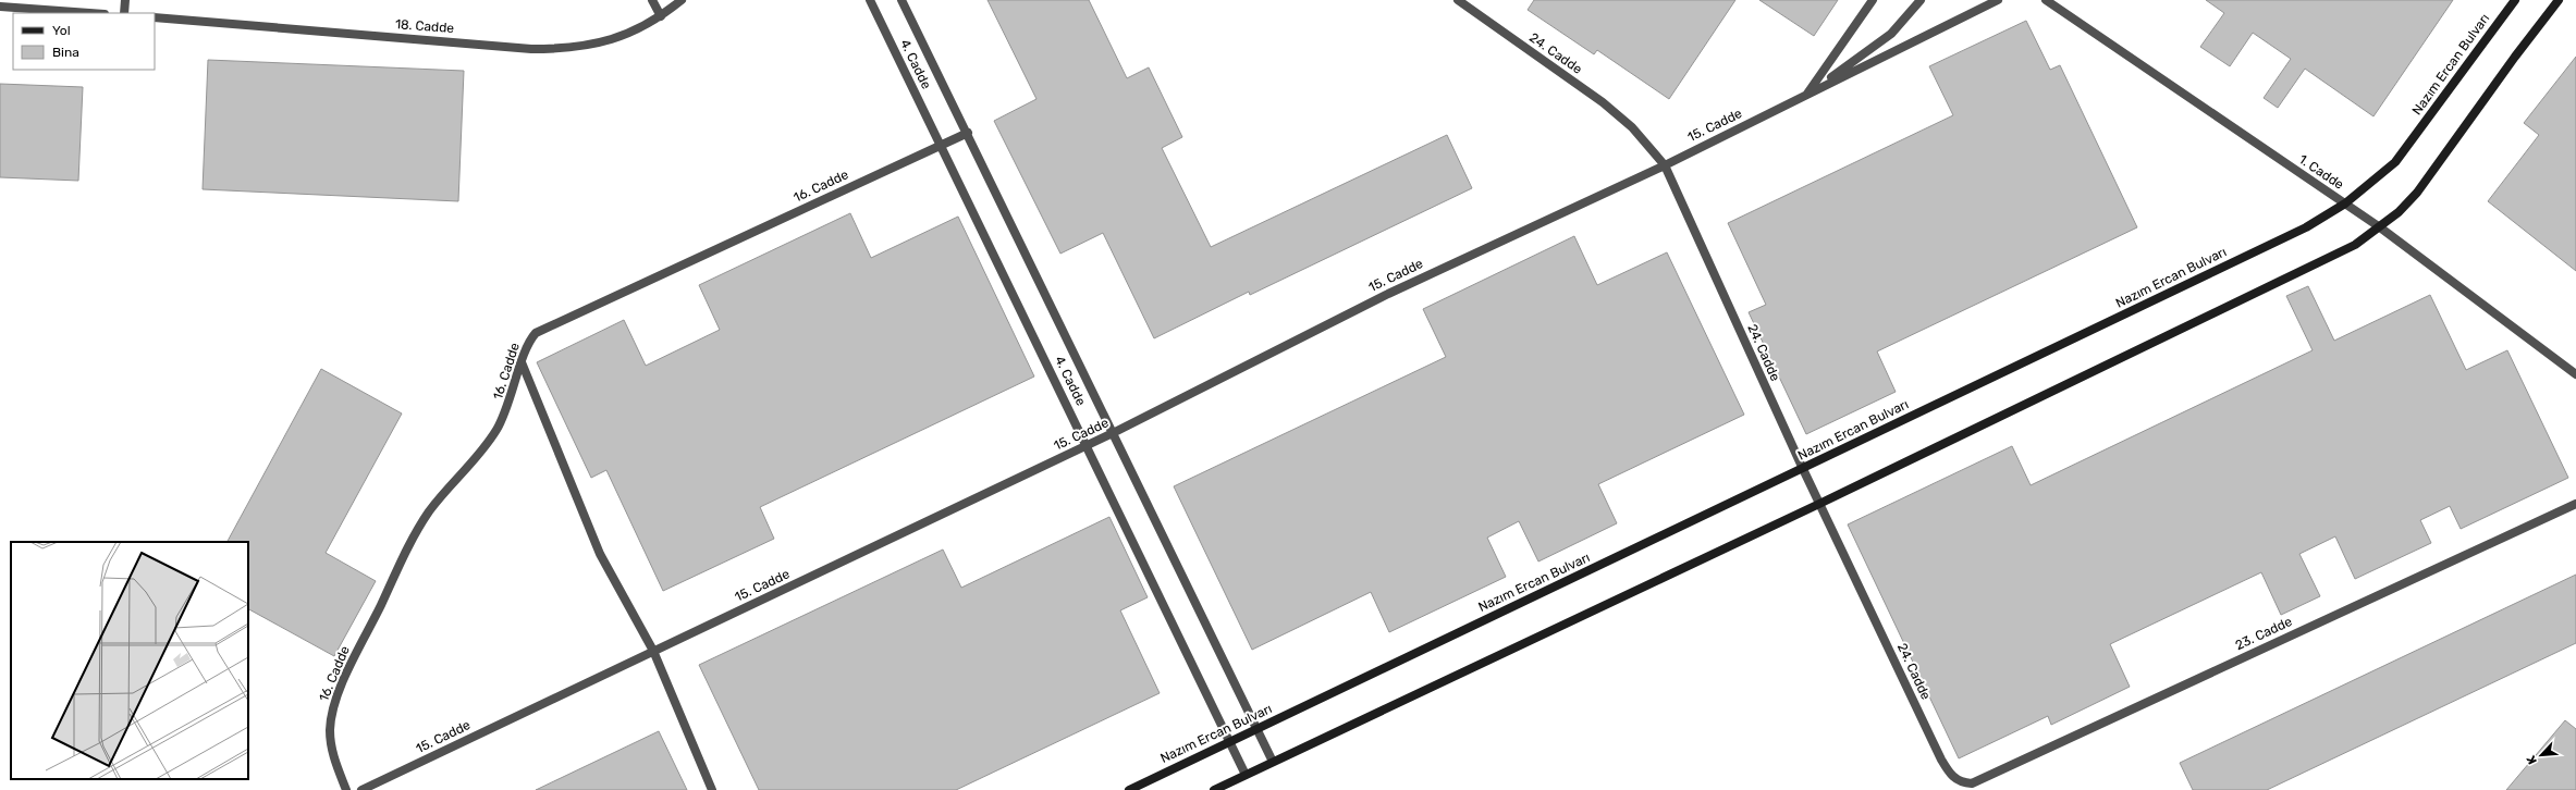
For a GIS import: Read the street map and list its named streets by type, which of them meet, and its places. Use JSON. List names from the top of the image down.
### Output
{
  "streets": {
    "main road": ["Nazım Ercan Bulvarı"],
    "street": [
      "18. Cadde",
      "24. Cadde",
      "4. Cadde",
      "15. Cadde",
      "1. Cadde",
      "16. Cadde",
      "23. Cadde"
    ]
  },
  "crossings": [
    ["24. Cadde", "Nazım Ercan Bulvarı"],
    ["24. Cadde", "15. Cadde"],
    ["24. Cadde", "23. Cadde"],
    ["4. Cadde", "Nazım Ercan Bulvarı"],
    ["4. Cadde", "15. Cadde"],
    ["4. Cadde", "16. Cadde"],
    ["Nazım Ercan Bulvarı", "1. Cadde"]
  ],
  "legend": ["Yol", "Bina"],
  "north": "bottom left"
}
